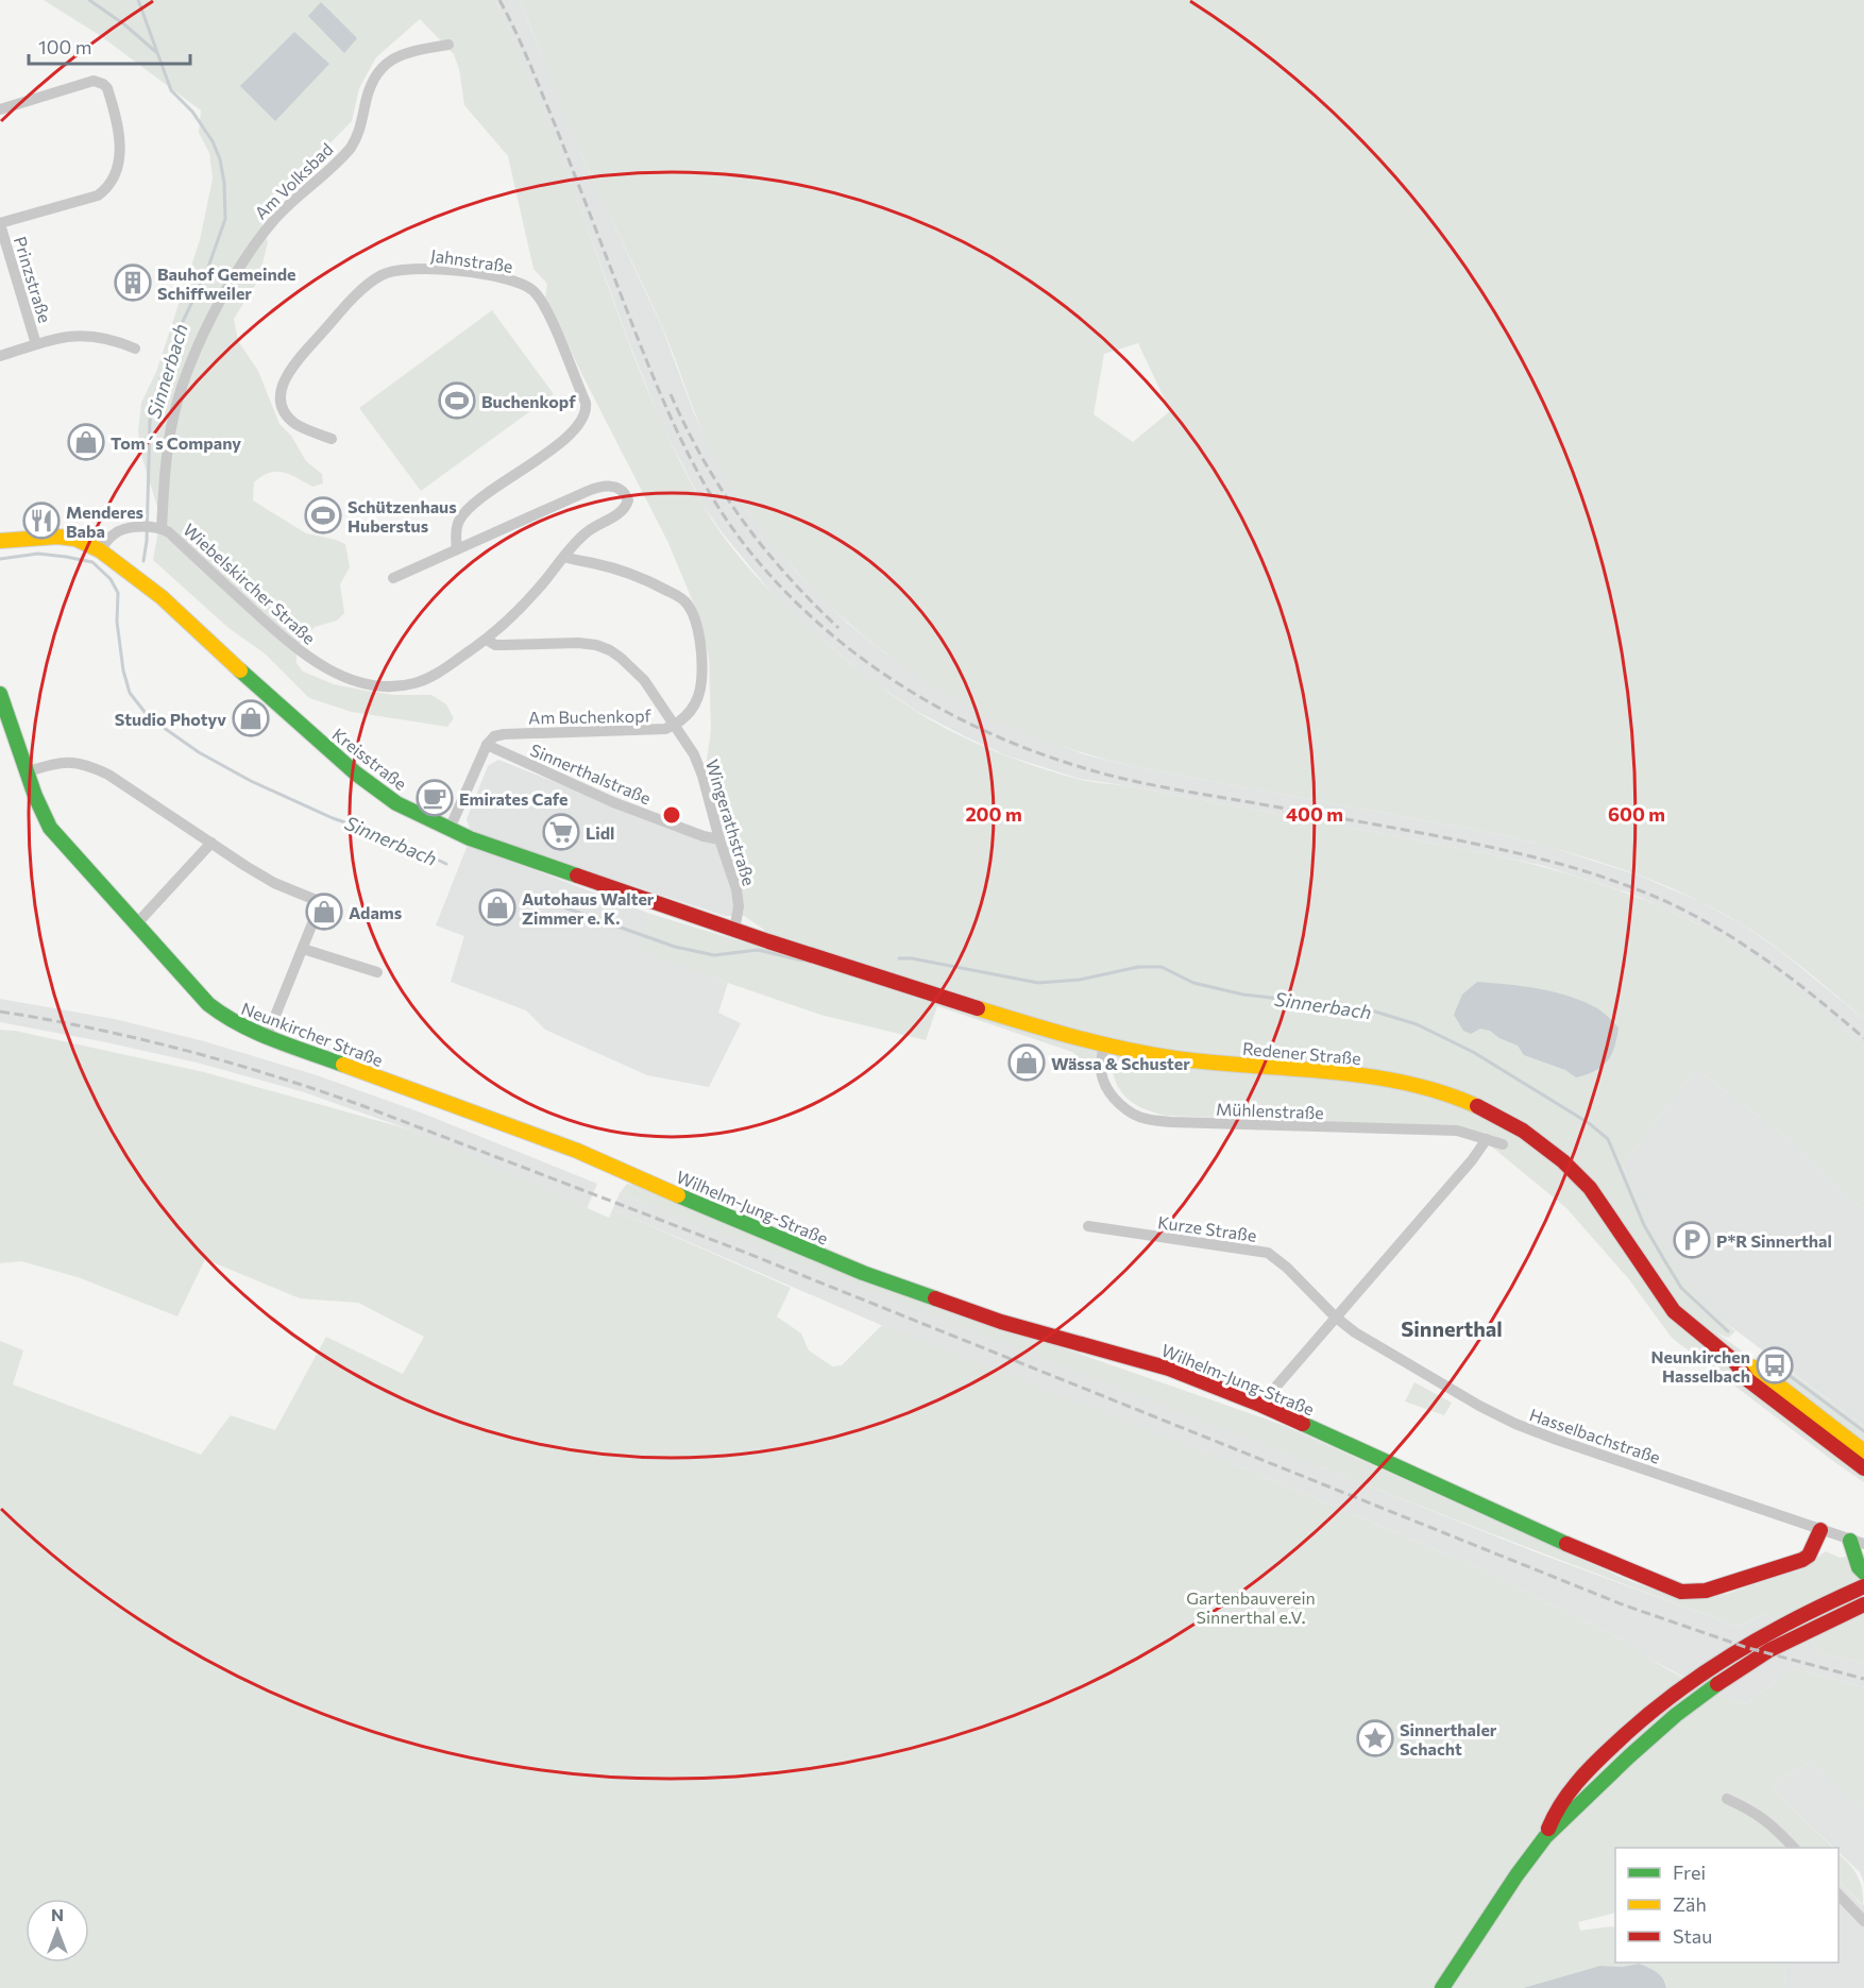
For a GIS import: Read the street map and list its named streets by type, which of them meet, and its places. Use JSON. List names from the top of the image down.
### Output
{
  "streets": {
    "main road": [
      "Kreisstraße",
      "Neunkircher Straße",
      "Redener Straße",
      "Wilhelm-Jung-Straße"
    ],
    "street": [
      "Am Volksbad",
      "Jahnstraße",
      "Prinzstraße",
      "Wiebelskircher Straße",
      "Am Buchenkopf",
      "Sinnerthalstraße",
      "Wingerathstraße",
      "Mühlenstraße",
      "Kurze Straße",
      "Hasselbachstraße"
    ]
  },
  "crossings": [
    ["Am Volksbad", "Wiebelskircher Straße"],
    ["Jahnstraße", "Wiebelskircher Straße"],
    ["Wiebelskircher Straße", "Am Buchenkopf"],
    ["Wiebelskircher Straße", "Wingerathstraße"],
    ["Am Buchenkopf", "Sinnerthalstraße"],
    ["Am Buchenkopf", "Wingerathstraße"],
    ["Kreisstraße", "Wingerathstraße"],
    ["Kreisstraße", "Redener Straße"],
    ["Sinnerthalstraße", "Wingerathstraße"],
    ["Neunkircher Straße", "Wilhelm-Jung-Straße"],
    ["Redener Straße", "Mühlenstraße"],
    ["Wilhelm-Jung-Straße", "Hasselbachstraße"],
    ["Kurze Straße", "Hasselbachstraße"]
  ],
  "districts": ["Sinnerthal"],
  "water": ["Sinnerbach"],
  "parks": ["Gartenbauverein Sinnerthal e.V."],
  "places": {
    "building": ["Bauhof Gemeinde Schiffweiler"],
    "sports": ["Buchenkopf", "Schützenhaus Huberstus"],
    "shop": [
      "Tom´s Company",
      "Studio Photyv",
      "Autohaus Walter Zimmer e. K.",
      "Adams",
      "Wässa & Schuster"
    ],
    "restaurant": ["Menderes Baba"],
    "cafe": ["Emirates Cafe"],
    "supermarket": ["Lidl"],
    "parking": ["P*R Sinnerthal"],
    "bus stop": ["Neunkirchen Hasselbach"],
    "place": ["Sinnerthaler Schacht"]
  },
  "legend": ["Frei", "Zäh", "Stau"],
  "scale_bar": "100 m",
  "north": "top",
  "rings": ["200 m", "400 m", "600 m"]
}
